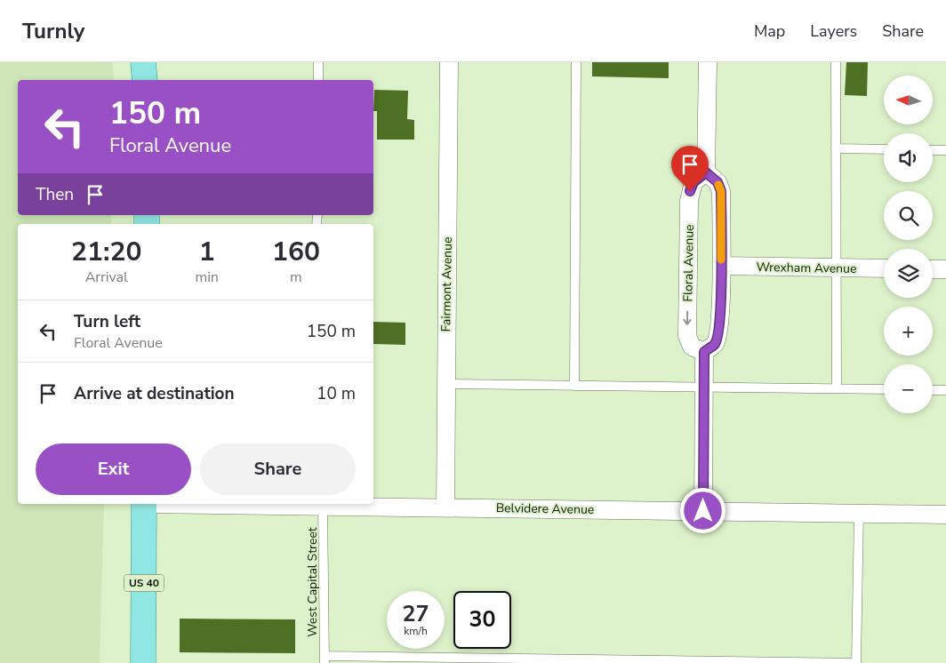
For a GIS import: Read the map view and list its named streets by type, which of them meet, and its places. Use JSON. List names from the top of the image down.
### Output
{
  "streets": {
    "main road": ["US 40"],
    "street": [
      "Floral Avenue",
      "Wrexham Avenue",
      "Fairmont Avenue",
      "Belvidere Avenue"
    ],
    "lane": ["West Capital Street"]
  },
  "crossings": [
    ["Fairmont Avenue", "Belvidere Avenue"],
    ["Belvidere Avenue", "West Capital Street"]
  ],
  "north": "left",
  "page": {
    "header": "Turnly",
    "nav": ["Map", "Layers", "Share"],
    "map_buttons": ["+", "−"],
    "turn": ["150 m", "Floral Avenue"],
    "then": "Then",
    "eta": [
      "21:20",
      "Arrival",
      "1",
      "min",
      "160",
      "m"
    ],
    "list": [
      {
        "name": "Turn left",
        "note": "Floral Avenue",
        "value": "150 m"
      },
      {
        "name": "Arrive at destination",
        "value": "10 m"
      }
    ],
    "buttons": ["Exit", "Share"],
    "speed": "27 km/h",
    "limit": "30"
  }
}
